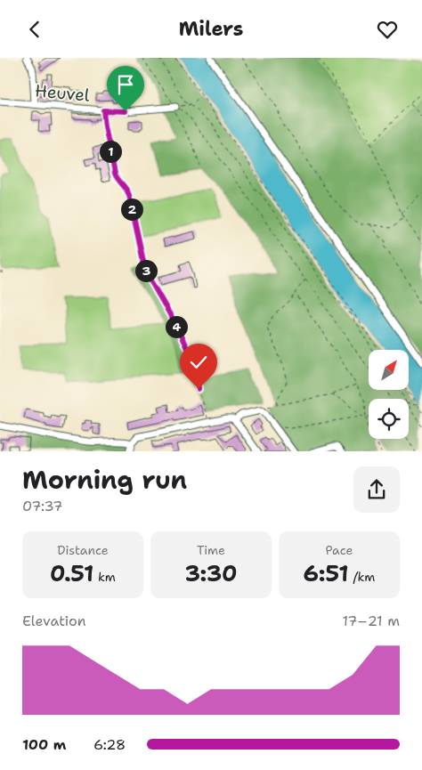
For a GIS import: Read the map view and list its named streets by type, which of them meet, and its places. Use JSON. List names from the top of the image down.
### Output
{
  "streets": {
    "street": ["Heuvel"]
  },
  "north": "top right",
  "page": {
    "header": "Milers",
    "pins": [
      "1",
      "2",
      "3",
      "4"
    ],
    "heading": ["Morning run", "07:37"],
    "stats": [
      ["Distance", "0.51 km"],
      ["Time", "3:30"],
      ["Pace", "6:51 /km"]
    ],
    "chart": ["Elevation", "17–21 m"],
    "list": [
      {
        "name": "100 m",
        "note": "6:28"
      }
    ]
  }
}
